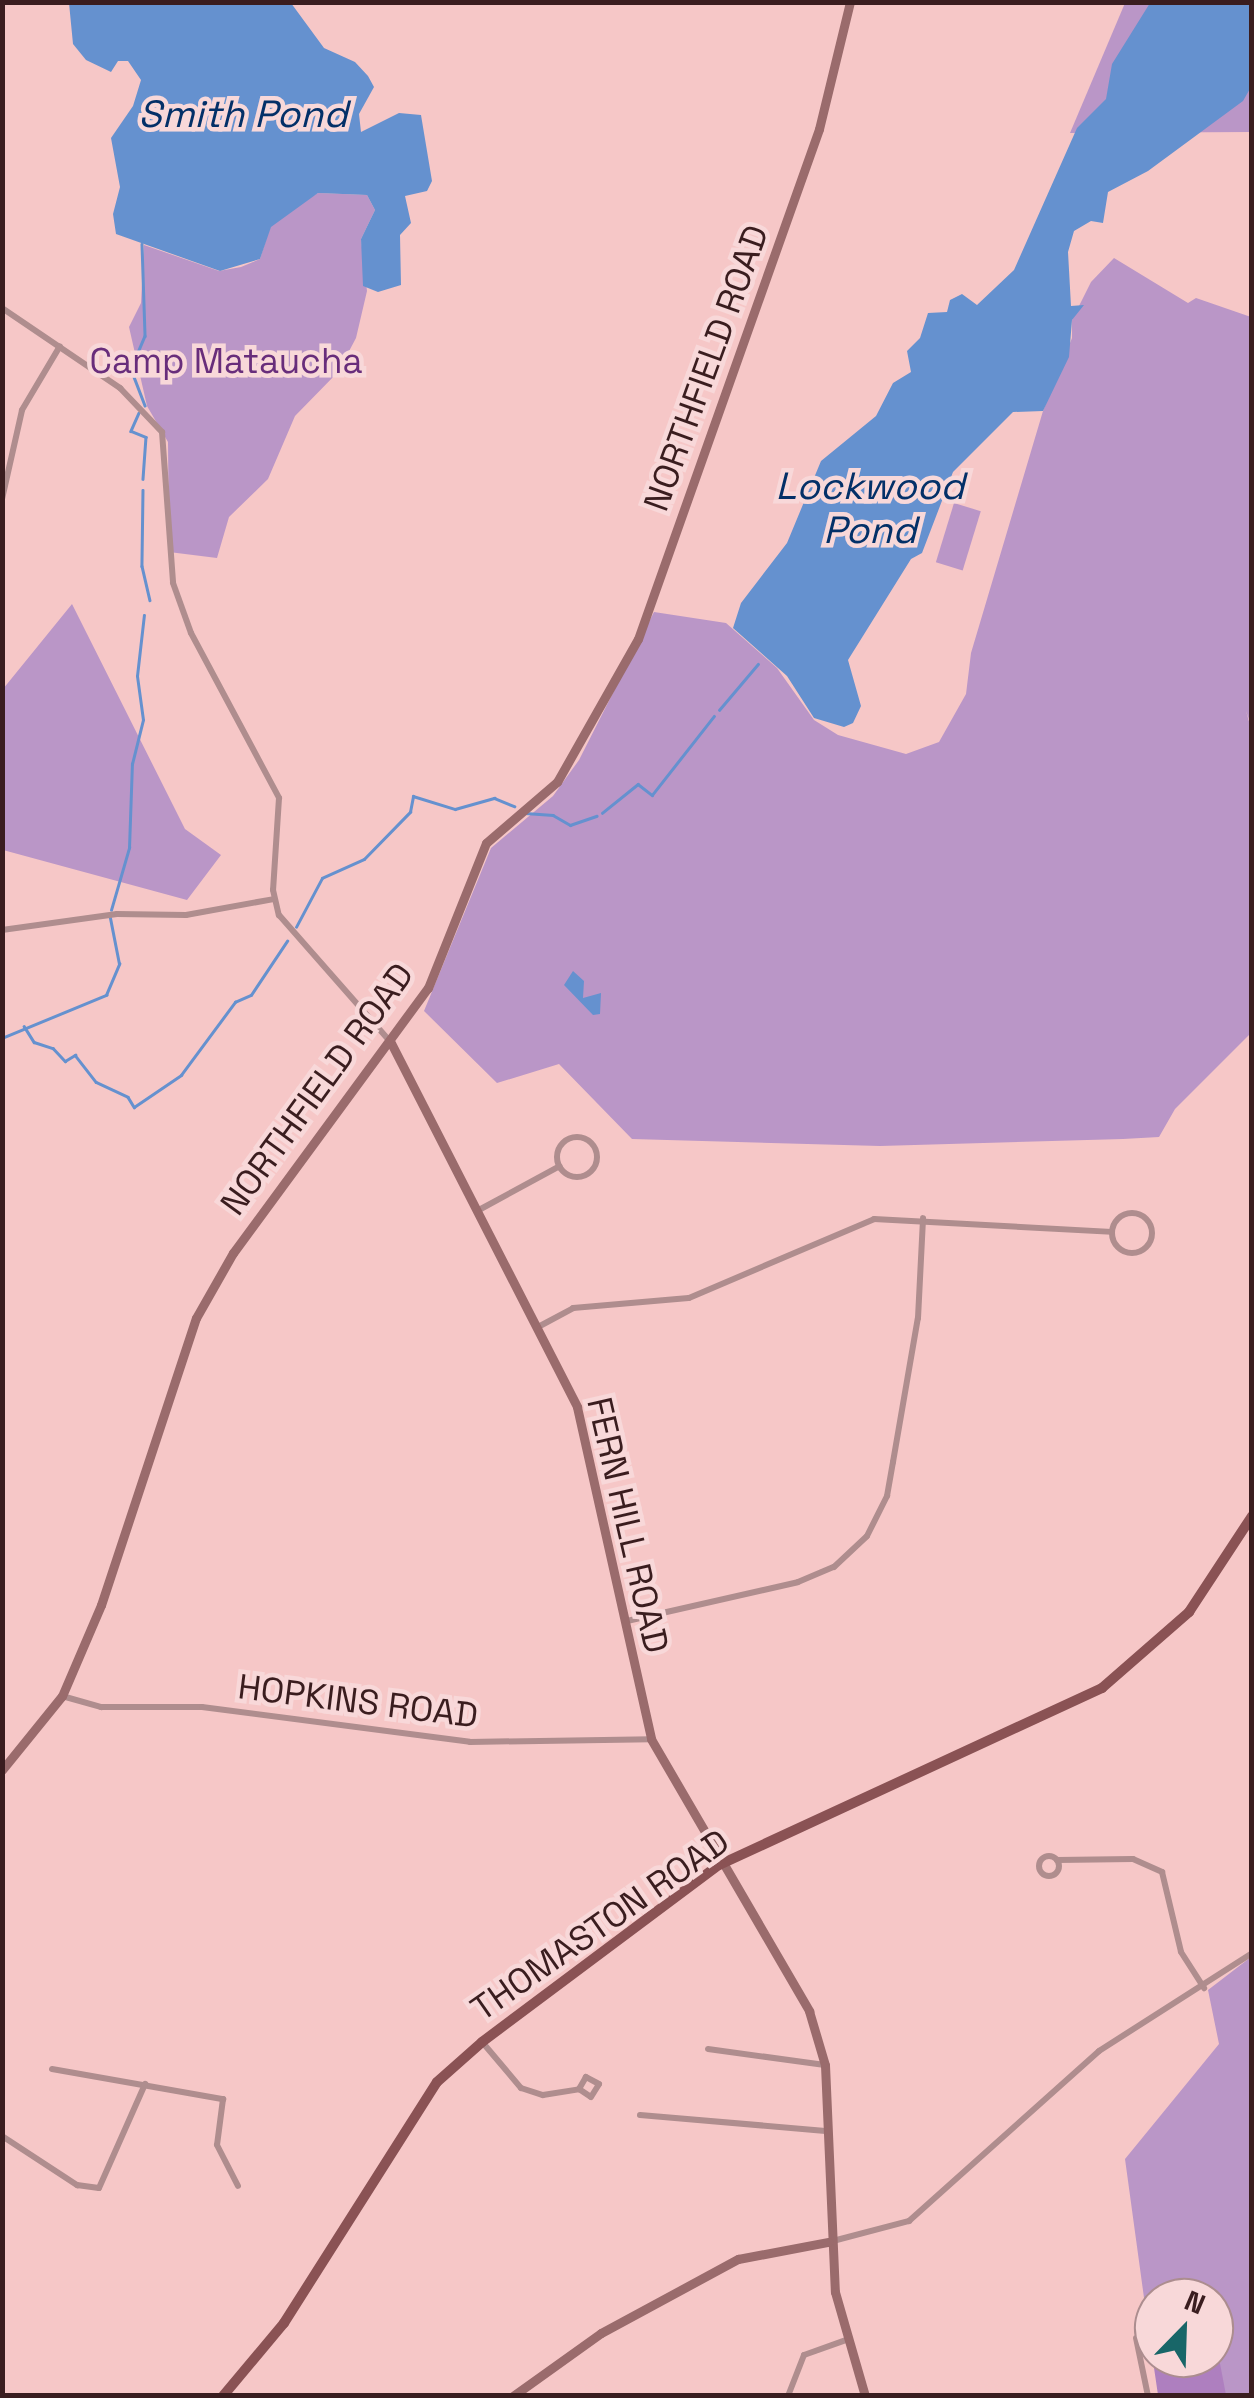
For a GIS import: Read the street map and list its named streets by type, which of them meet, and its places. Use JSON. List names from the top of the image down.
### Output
{
  "streets": {
    "main road": ["THOMASTON ROAD"],
    "street": ["NORTHFIELD ROAD", "FERN HILL ROAD", "HOPKINS ROAD"]
  },
  "crossings": [
    ["NORTHFIELD ROAD", "FERN HILL ROAD"],
    ["NORTHFIELD ROAD", "HOPKINS ROAD"],
    ["FERN HILL ROAD", "HOPKINS ROAD"],
    ["FERN HILL ROAD", "THOMASTON ROAD"]
  ],
  "water": ["Smith Pond", "Lockwood Pond"],
  "parks": ["Camp Mataucha"],
  "north": "top right"
}
